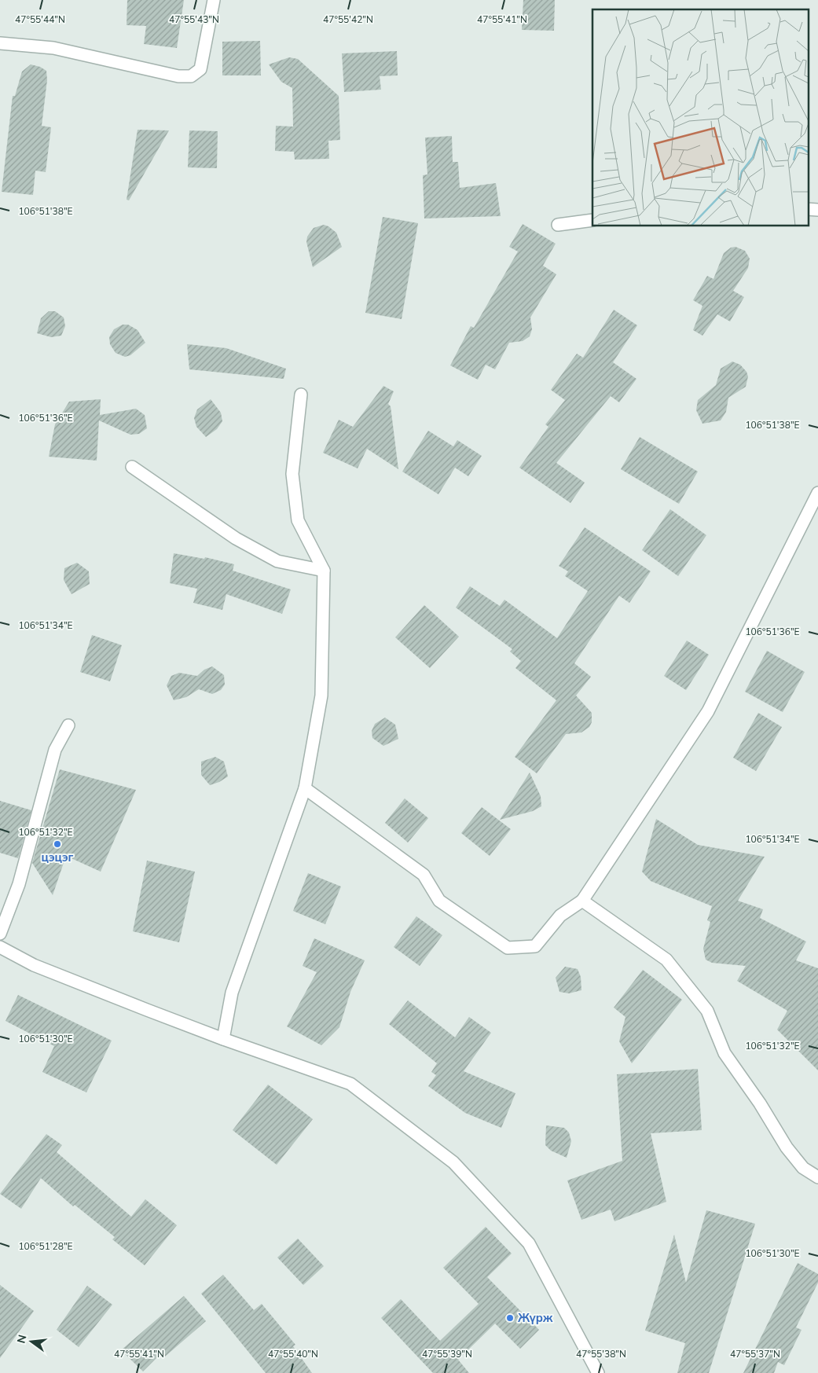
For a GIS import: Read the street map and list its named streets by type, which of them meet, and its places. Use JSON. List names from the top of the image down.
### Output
{
  "places": ["цэцэг", "Жүрж"],
  "north": "left",
  "coordinates": [
    "47°55'44\"N",
    "47°55'43\"N",
    "47°55'42\"N",
    "47°55'41\"N",
    "106°51'38\"E",
    "106°51'36\"E",
    "106°51'34\"E",
    "106°51'32\"E",
    "106°51'30\"E",
    "106°51'28\"E",
    "47°55'40\"N",
    "47°55'39\"N",
    "47°55'38\"N",
    "47°55'37\"N"
  ]
}
